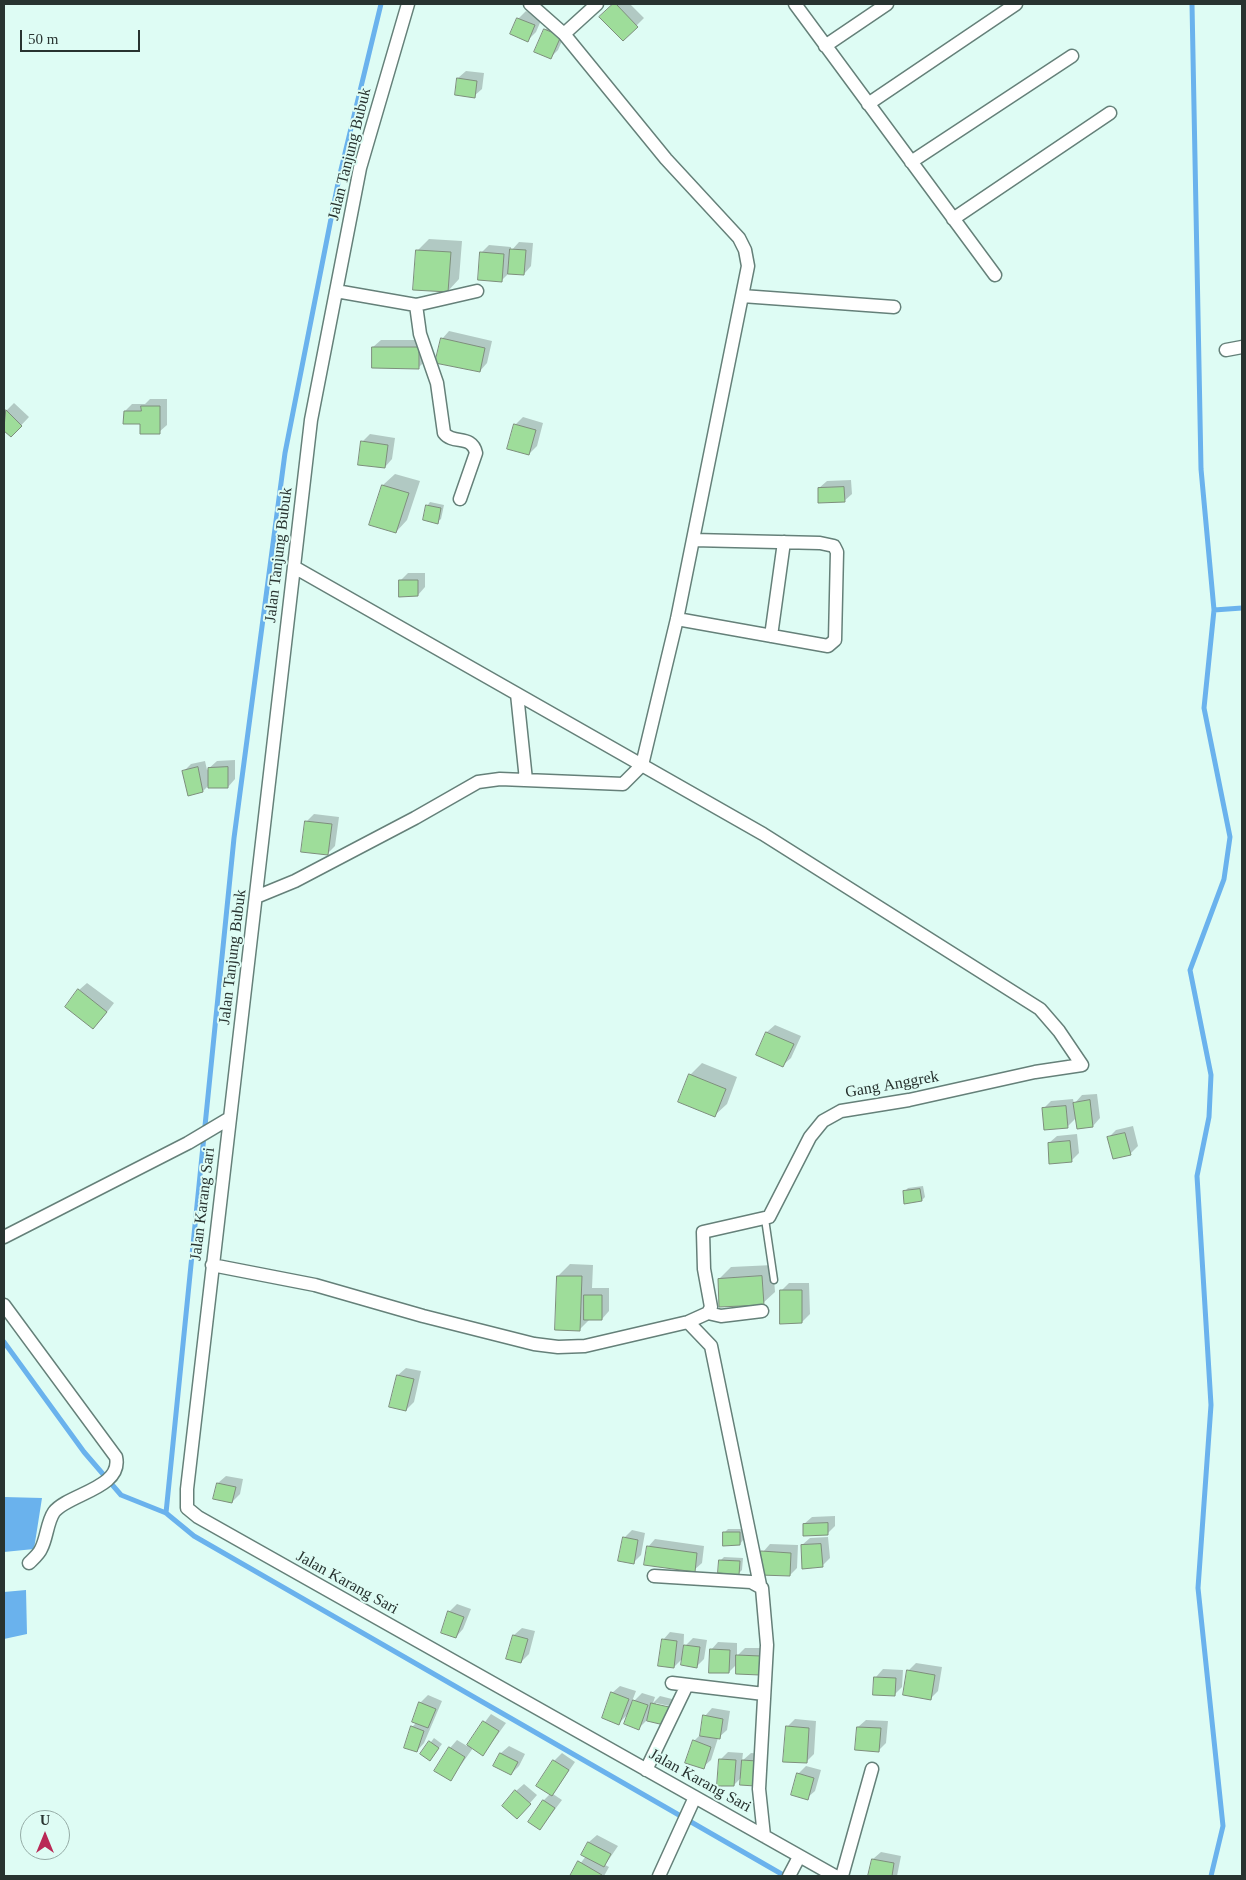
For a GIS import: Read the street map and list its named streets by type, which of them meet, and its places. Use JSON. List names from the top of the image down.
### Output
{
  "streets": {
    "street": ["Jalan Tanjung Bubuk", "Gang Anggrek", "Jalan Karang Sari"]
  },
  "crossings": [
    ["Jalan Tanjung Bubuk", "Jalan Karang Sari"]
  ],
  "scale_bar": "50 m",
  "north": "top"
}
